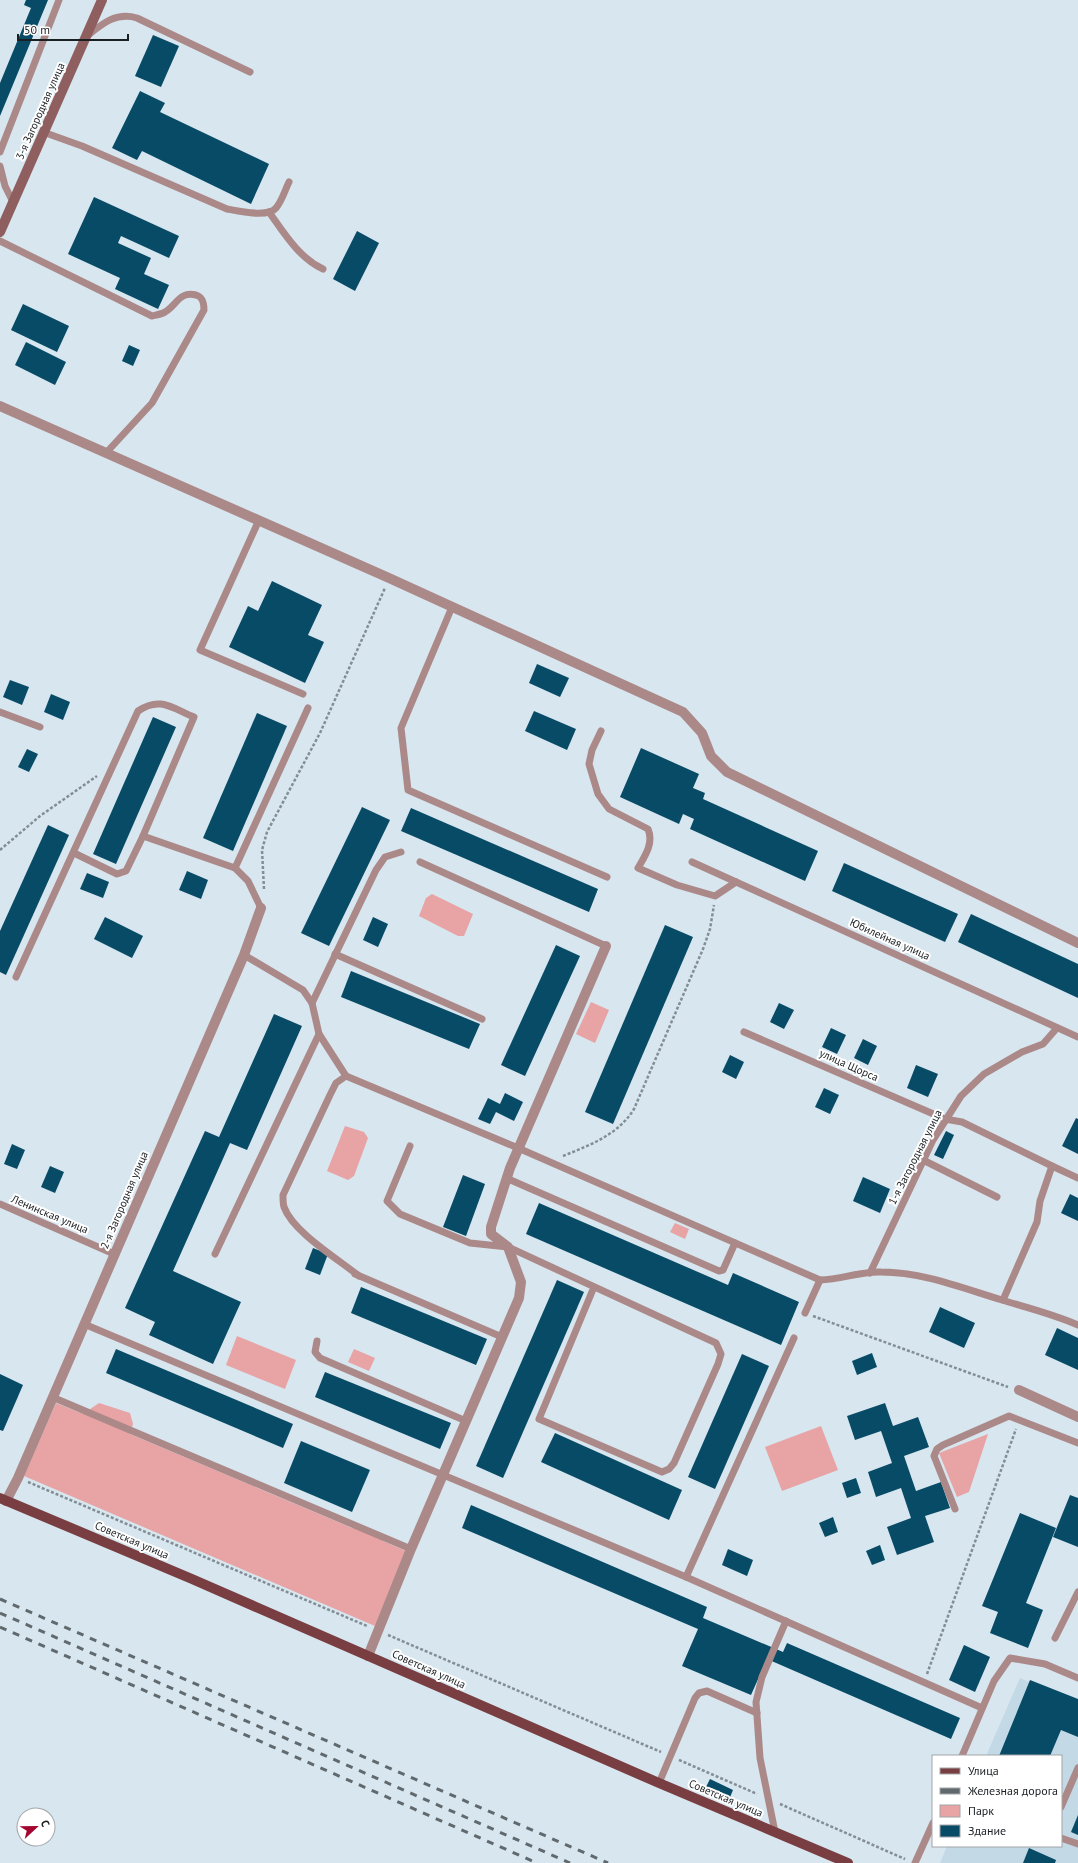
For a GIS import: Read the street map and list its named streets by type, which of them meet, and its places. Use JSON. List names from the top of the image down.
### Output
{
  "streets": {
    "main road": ["3-я Загородная улица", "Советская улица"],
    "street": ["2-я Загородная улица"],
    "lane": [
      "Юбилейная улица",
      "улица Щорса",
      "1-я Загородная улица",
      "Ленинская улица"
    ]
  },
  "crossings": [
    ["Юбилейная улица", "1-я Загородная улица"],
    ["улица Щорса", "1-я Загородная улица"],
    ["2-я Загородная улица", "Ленинская улица"],
    ["2-я Загородная улица", "Советская улица"]
  ],
  "legend": [
    "Улица",
    "Железная дорога",
    "Парк",
    "Здание"
  ],
  "scale_bar": "50 m",
  "north": "right"
}
